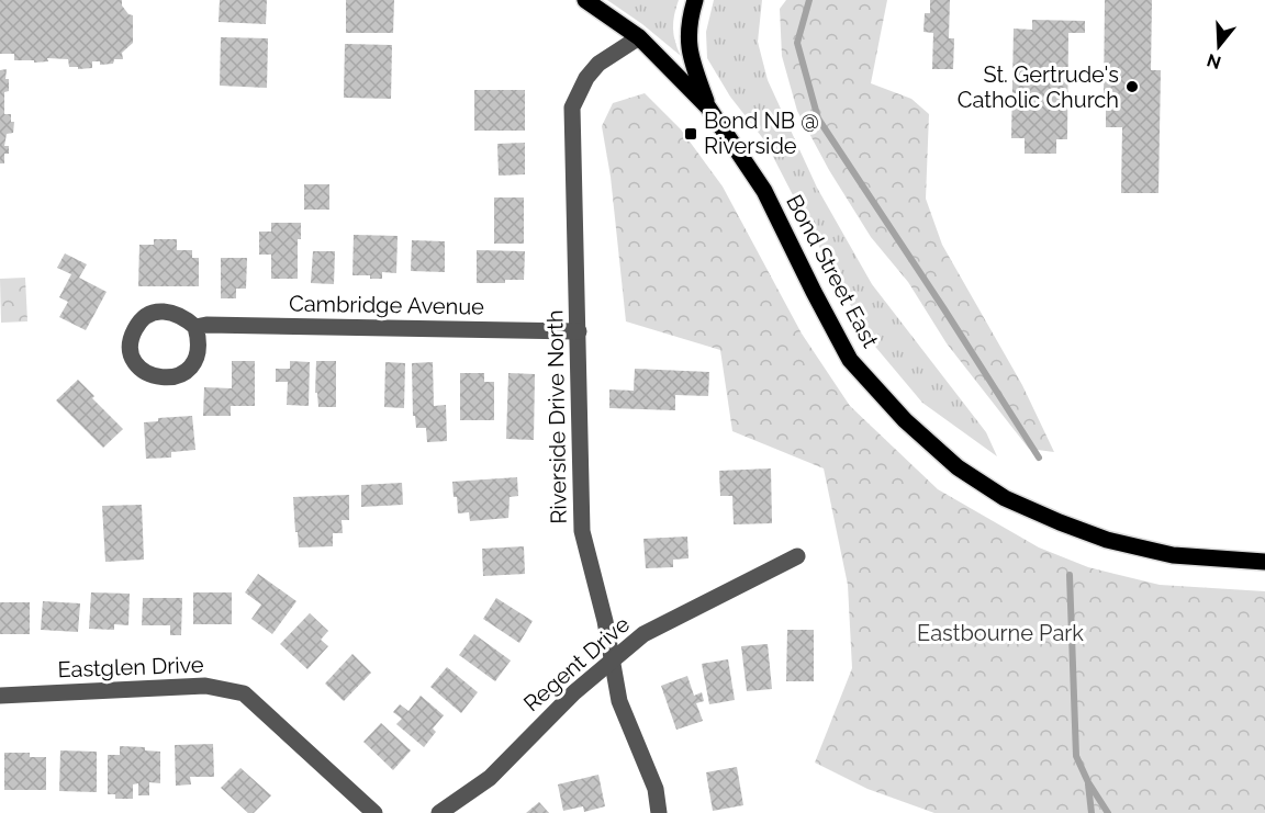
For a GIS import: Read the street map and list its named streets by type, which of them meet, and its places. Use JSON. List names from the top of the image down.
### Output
{
  "streets": {
    "main road": ["Bond Street East"],
    "street": [
      "Cambridge Avenue",
      "Riverside Drive North",
      "Regent Drive",
      "Eastglen Drive"
    ]
  },
  "crossings": [
    ["Bond Street East", "Riverside Drive North"],
    ["Cambridge Avenue", "Riverside Drive North"],
    ["Riverside Drive North", "Regent Drive"]
  ],
  "parks": ["Eastbourne Park"],
  "places": {
    "other": ["St. Gertrude's Catholic Church"],
    "transit": ["Bond NB @ Riverside"]
  },
  "north": "bottom"
}
